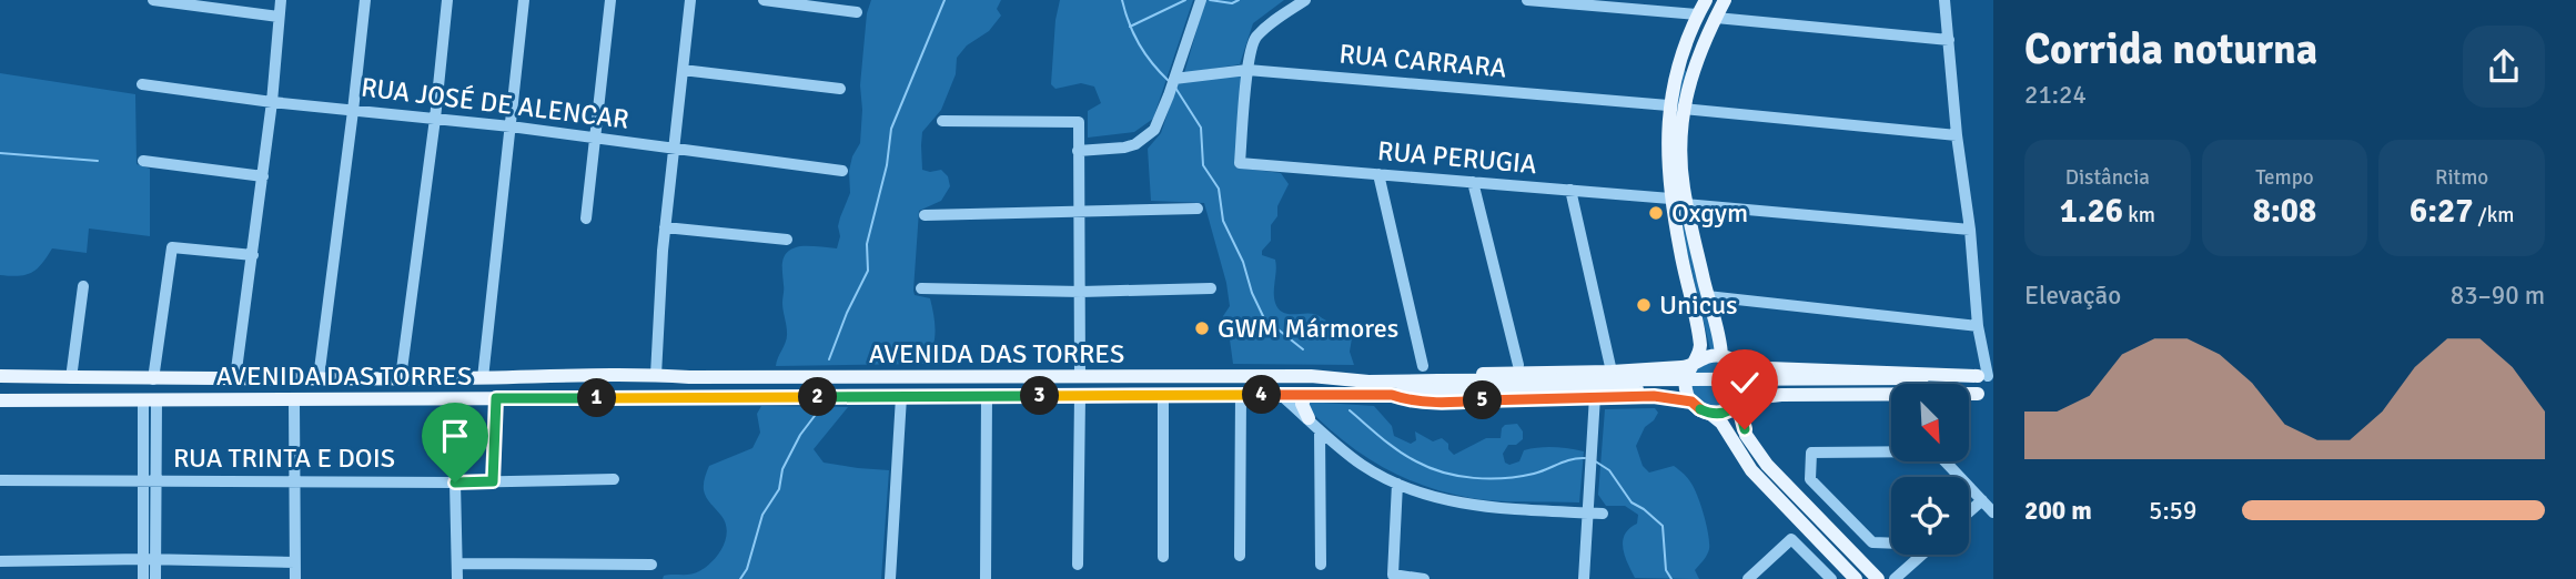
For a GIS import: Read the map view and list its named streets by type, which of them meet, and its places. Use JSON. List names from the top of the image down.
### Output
{
  "streets": {
    "main road": ["AVENIDA DAS TORRES"],
    "street": [
      "RUA CARRARA",
      "RUA JOSÉ DE ALENCAR",
      "RUA PERUGIA",
      "RUA TRINTA E DOIS"
    ]
  },
  "crossings": [
    ["RUA CARRARA", "RUA PERUGIA"]
  ],
  "places": ["Oxgym", "Unicus", "GWM Mármores"],
  "north": "bottom right",
  "page": {
    "heading": ["Corrida noturna", "21:24"],
    "stats": [
      ["Distância", "1.26 km"],
      ["Tempo", "8:08"],
      ["Ritmo", "6:27 /km"]
    ],
    "chart": ["Elevação", "83–90 m"],
    "pins": [
      "4",
      "3",
      "2",
      "1",
      "5"
    ],
    "list": [
      {
        "name": "200 m",
        "note": "5:59"
      }
    ]
  }
}
